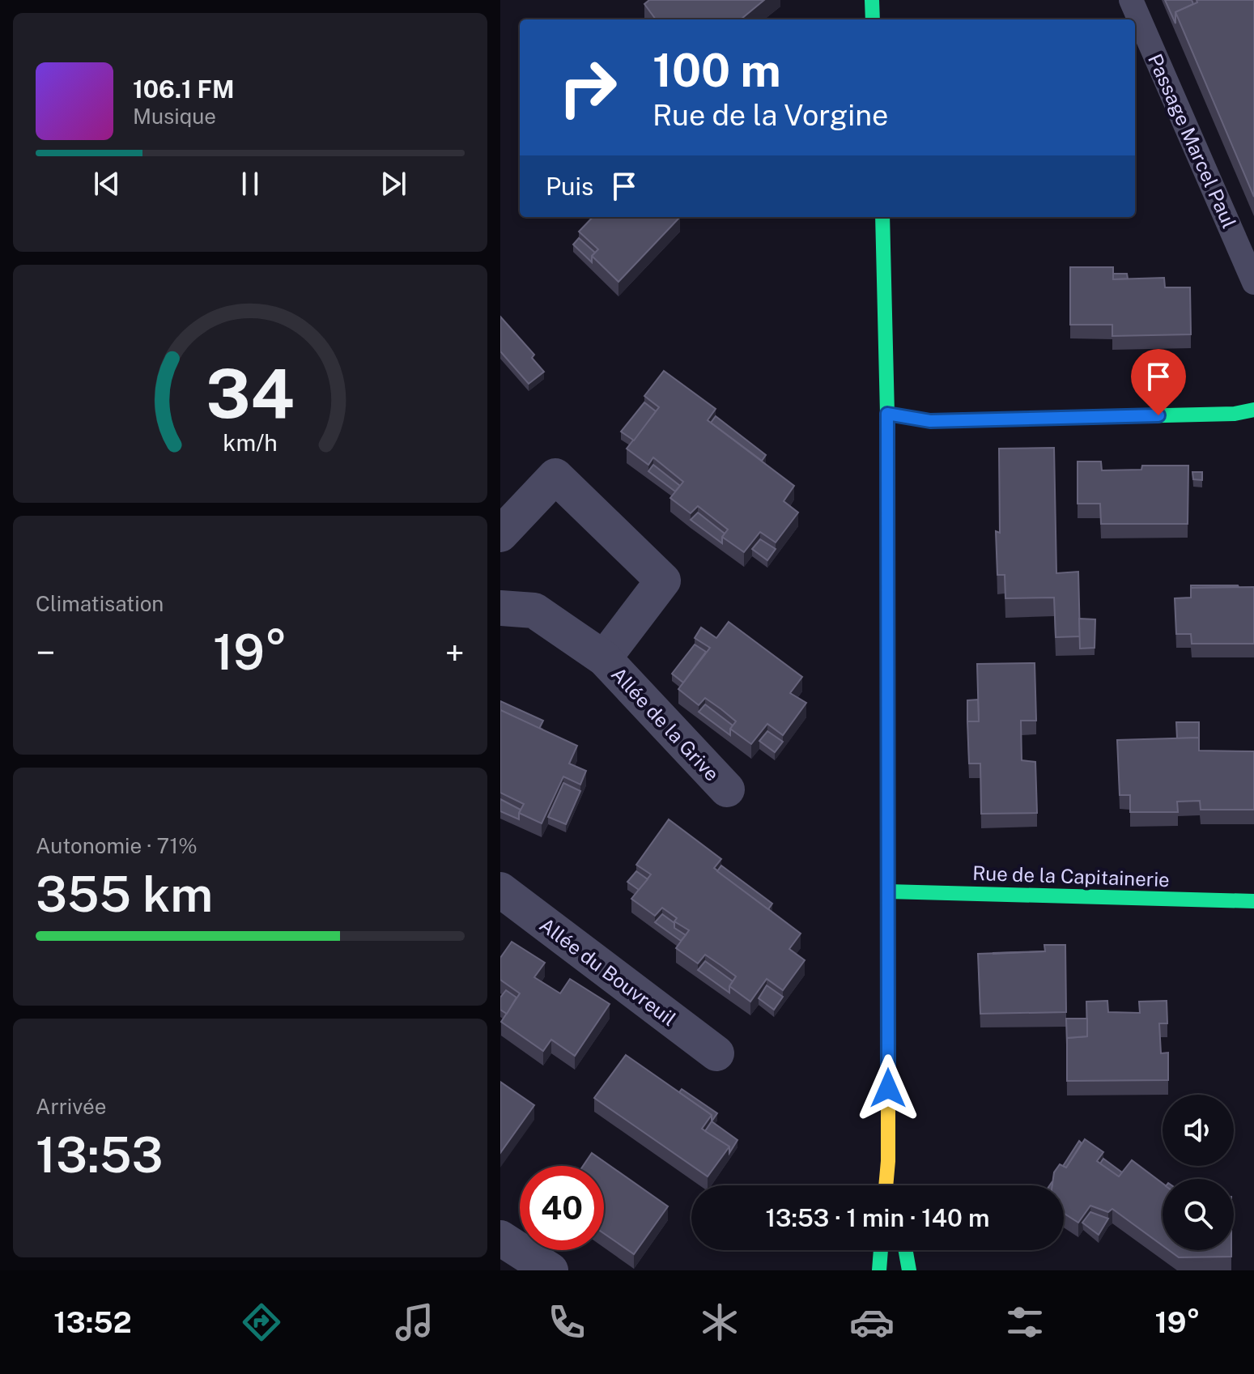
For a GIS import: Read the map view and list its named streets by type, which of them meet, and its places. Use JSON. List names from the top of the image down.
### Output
{
  "streets": {
    "street": ["Allée de la Grive", "Rue de la Capitainerie", "Allée du Bouvreuil"],
    "lane": ["Passage Marcel Paul"]
  },
  "page": {
    "turn": ["100 m", "Rue de la Vorgine"],
    "song": ["106.1 FM", "Musique"],
    "then": "Puis",
    "tile": [
      "Climatisation",
      ["Autonomie · 71%", "355 km"],
      ["Arrivée", "13:53"]
    ],
    "heat": ["−", "19°", "+"],
    "limit": "40",
    "trip": "13:53 · 1 min · 140 m",
    "tabs": ["13:52", "19°"],
    "gauge": ["34", "km/h"]
  }
}
